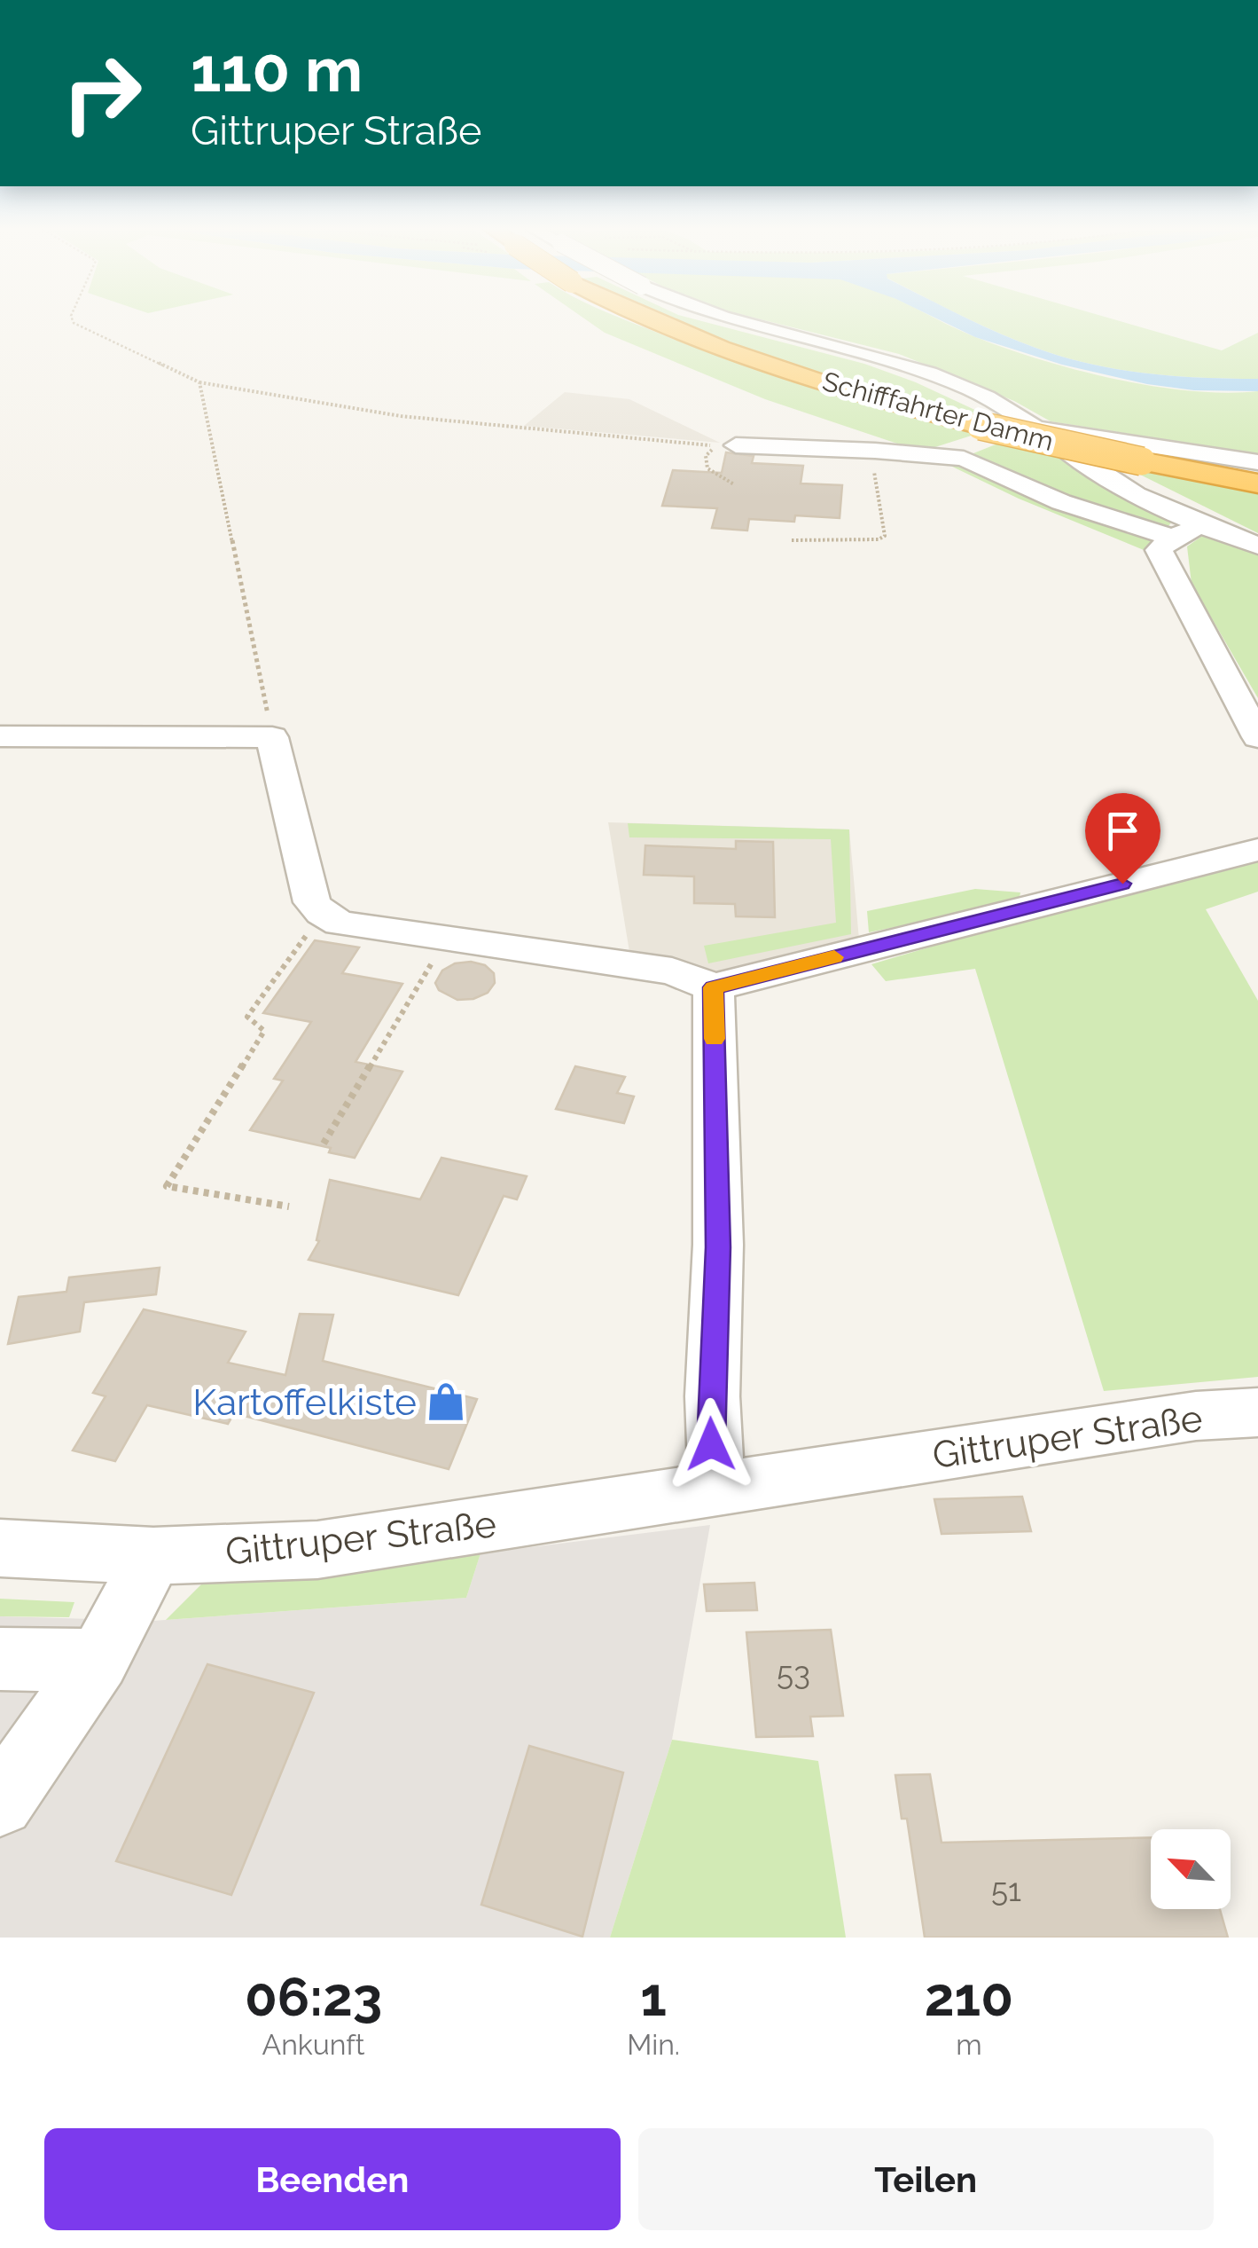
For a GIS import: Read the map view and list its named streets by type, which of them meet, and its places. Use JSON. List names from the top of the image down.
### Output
{
  "streets": {
    "highway": ["Schifffahrter Damm"],
    "street": ["Gittruper Straße"]
  },
  "places": {
    "shop": ["Kartoffelkiste"]
  },
  "house_numbers": ["53", "51"],
  "north": "top left",
  "page": {
    "turn": ["110 m", "Gittruper Straße"],
    "eta": [
      "06:23",
      "Ankunft",
      "1",
      "Min.",
      "210",
      "m"
    ],
    "buttons": ["Beenden", "Teilen"]
  }
}
